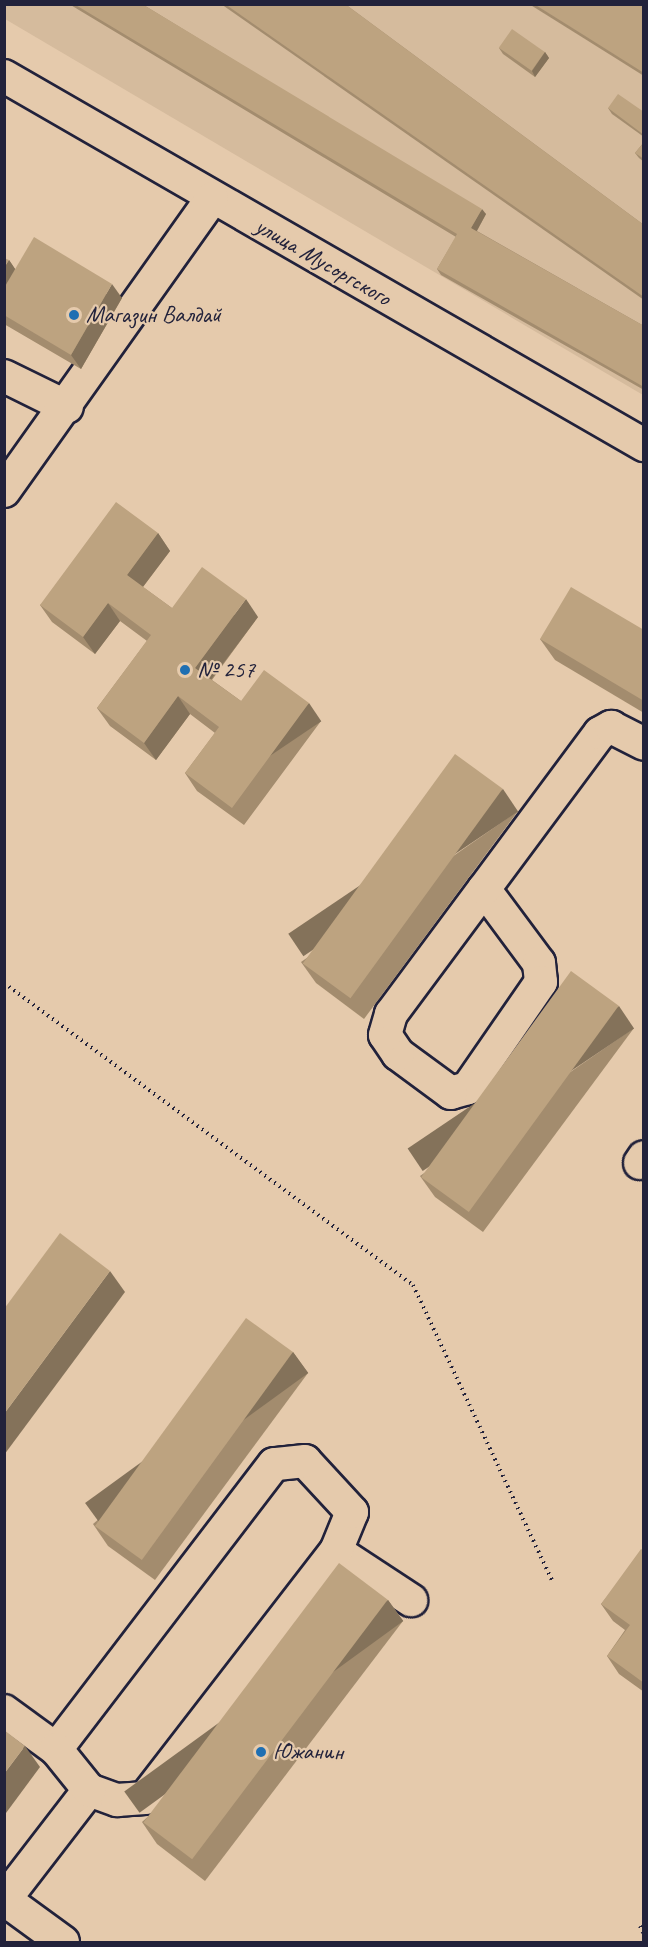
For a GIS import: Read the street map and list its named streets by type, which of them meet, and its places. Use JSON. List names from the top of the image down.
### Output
{
  "streets": {
    "street": ["улица Мусоргского"]
  },
  "places": ["Магазин Валдай", "№ 257", "Южанин"]
}
